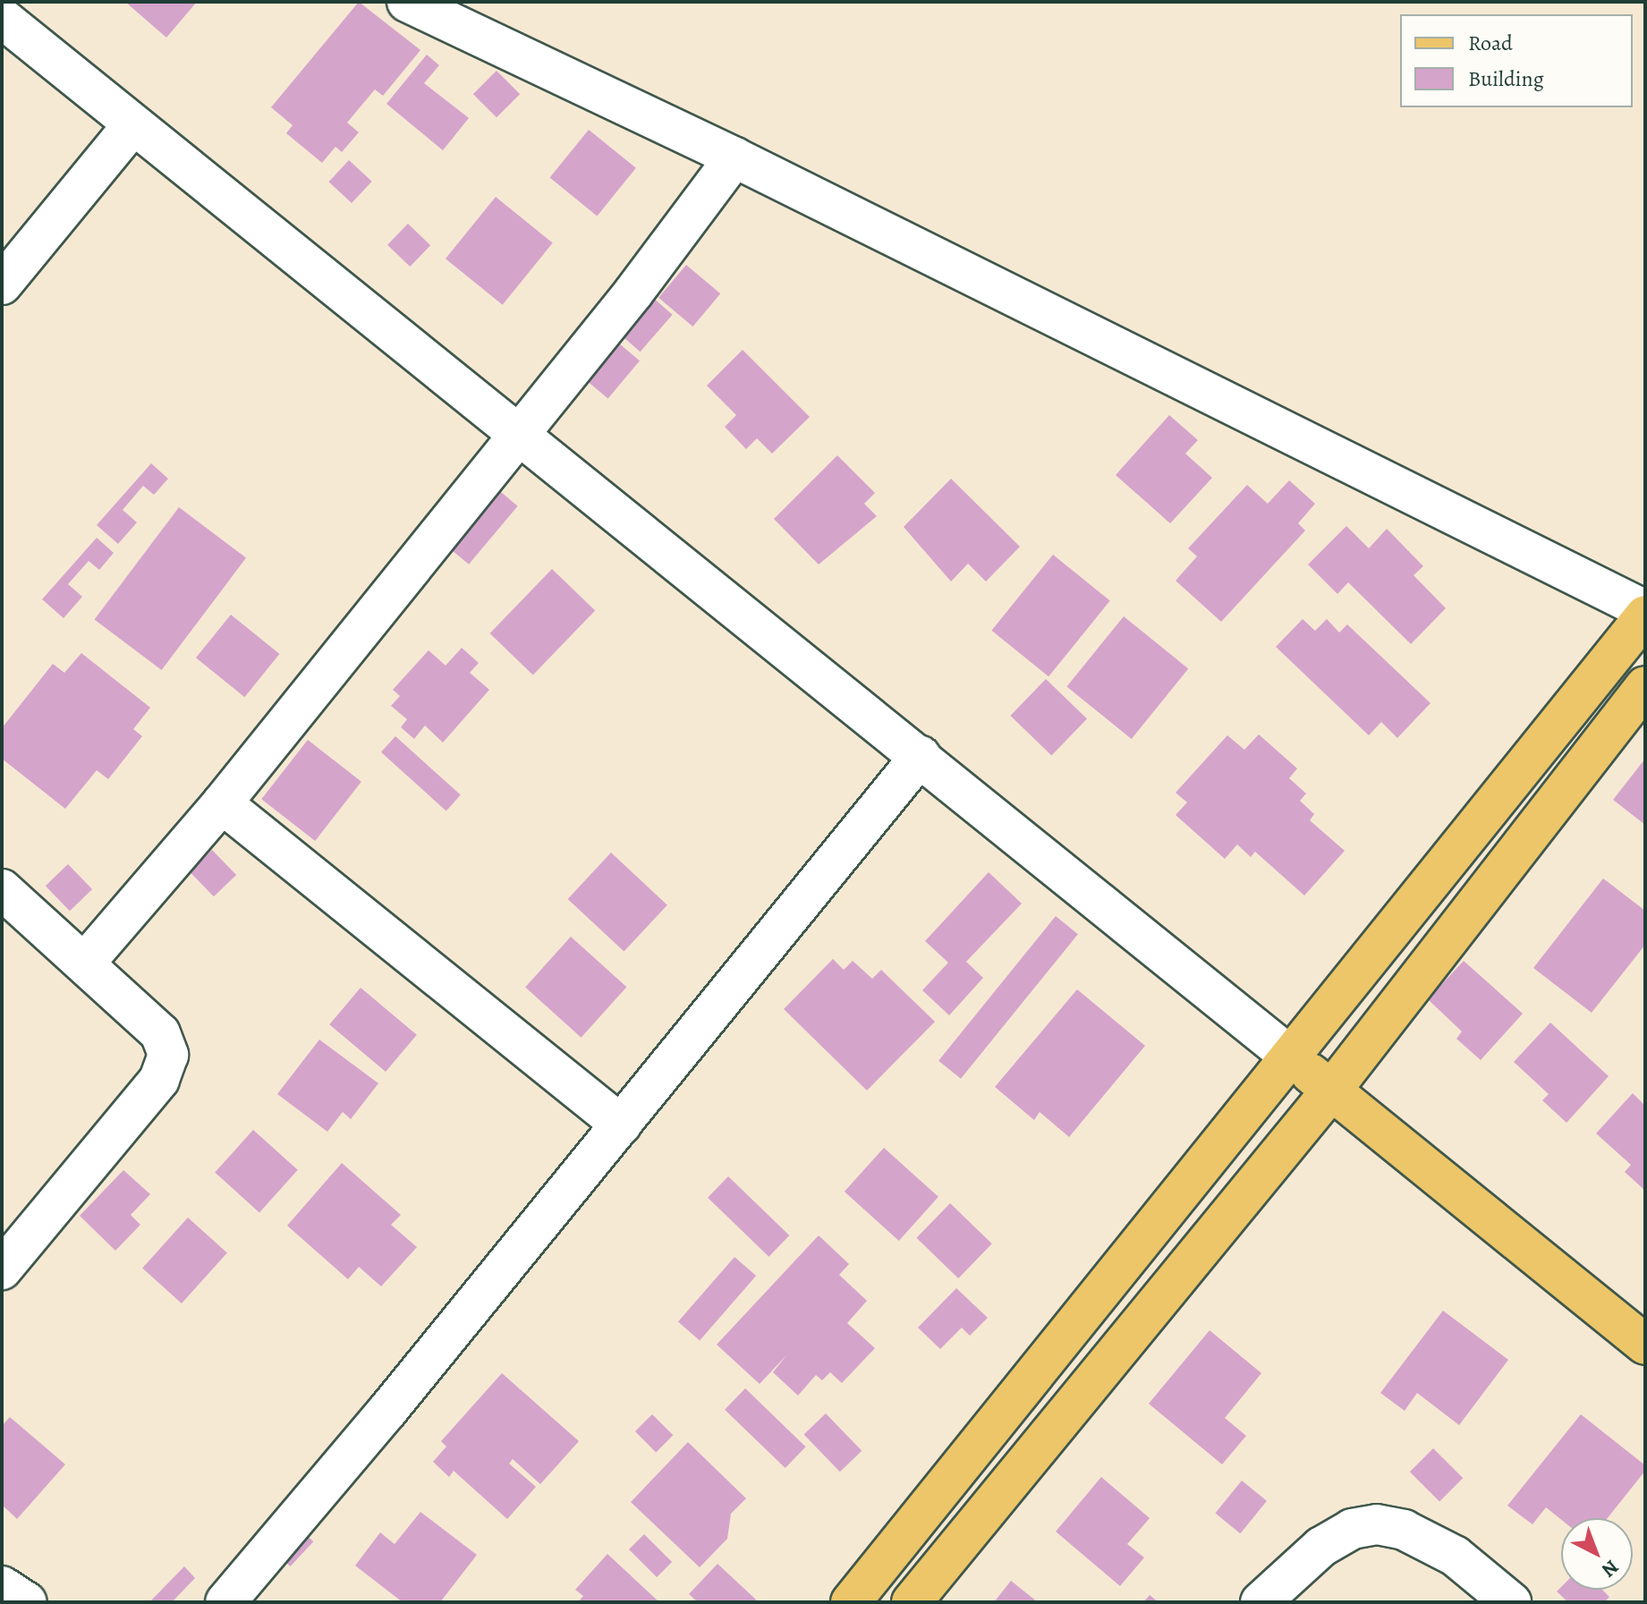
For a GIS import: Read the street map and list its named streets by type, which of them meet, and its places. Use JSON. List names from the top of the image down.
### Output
{
  "legend": ["Road", "Building"],
  "north": "bottom right"
}
